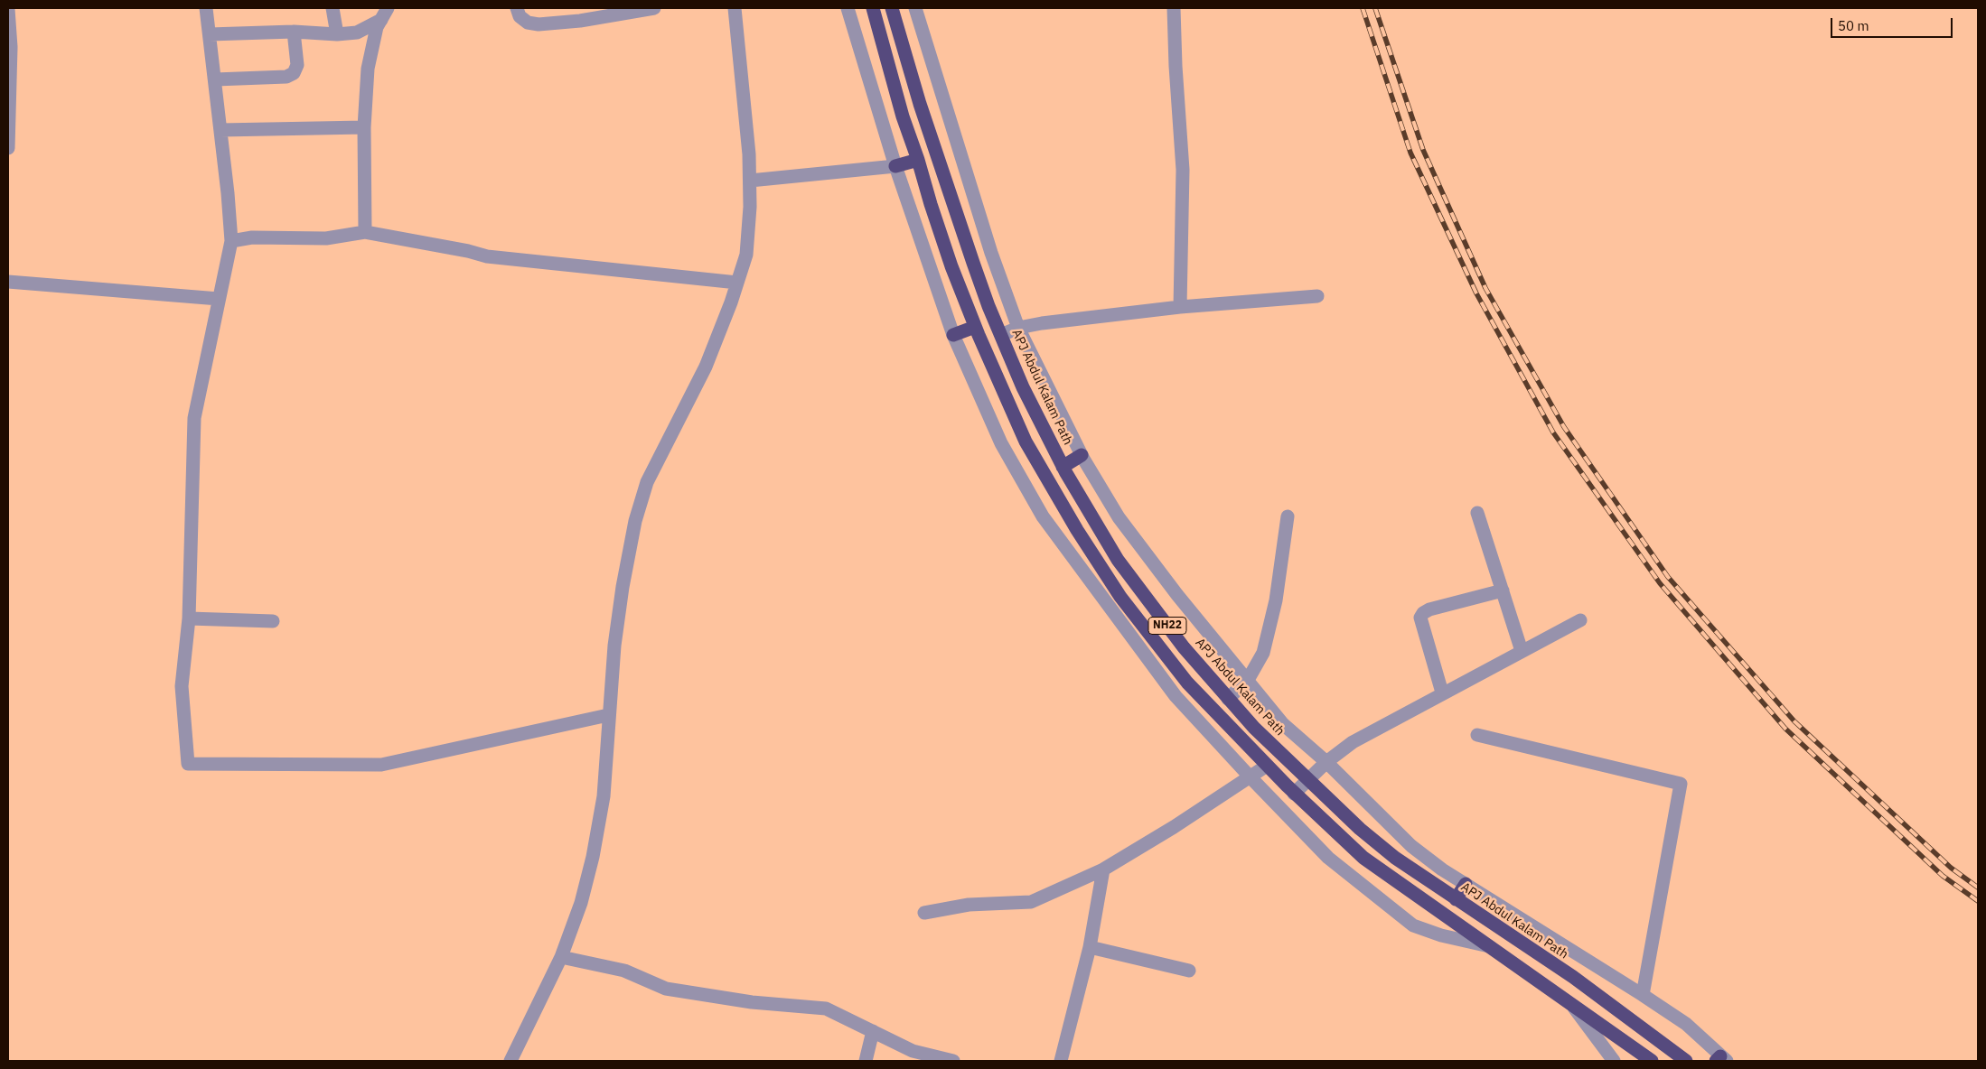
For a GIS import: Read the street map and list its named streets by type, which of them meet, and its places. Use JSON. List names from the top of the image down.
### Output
{
  "streets": {
    "highway": ["APJ Abdul Kalam Path", "NH22"]
  },
  "scale_bar": "50 m"
}
